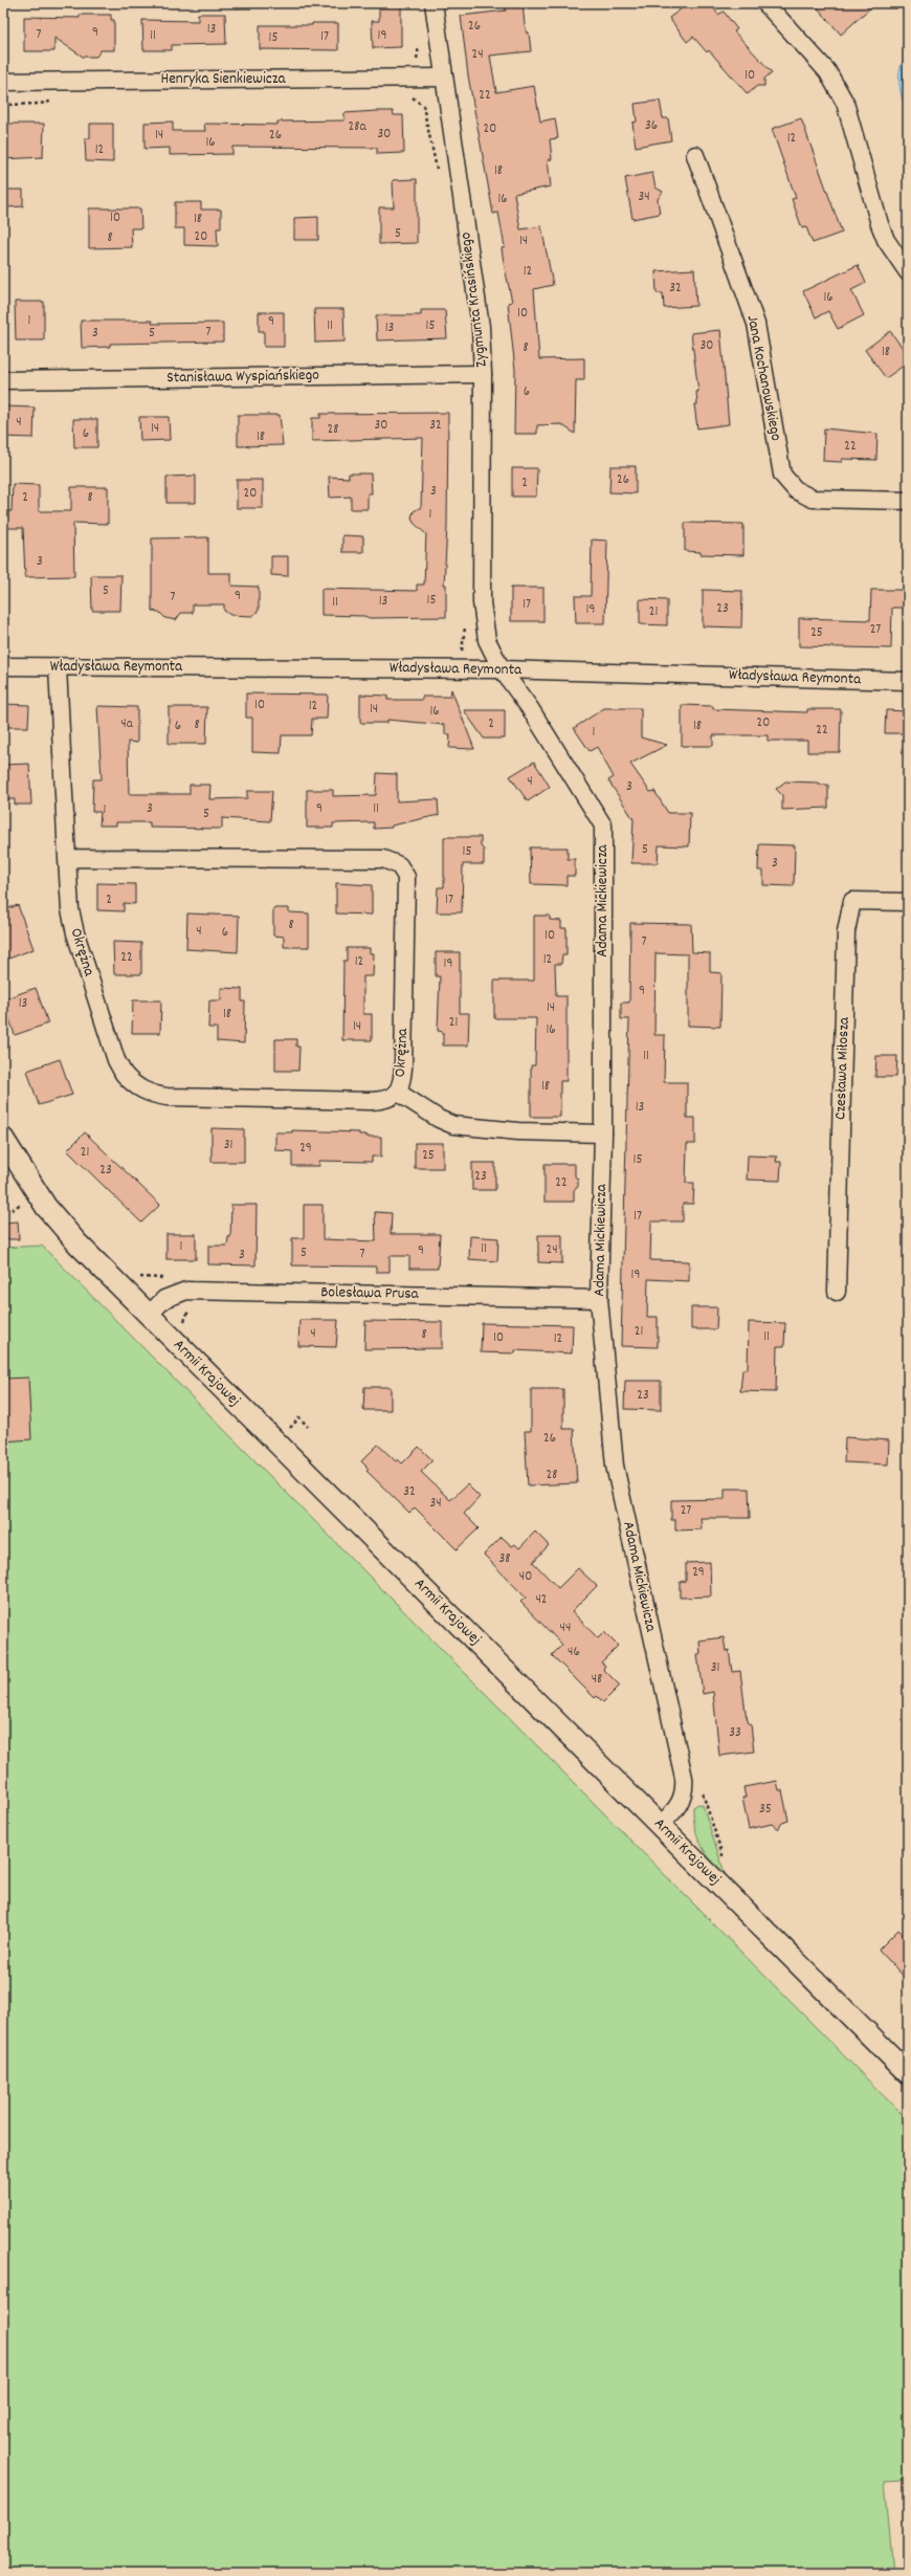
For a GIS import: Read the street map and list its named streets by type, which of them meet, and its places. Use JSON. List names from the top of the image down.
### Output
{
  "streets": {
    "street": [
      "Henryka Sienkiewicza",
      "Zygmunta Krasińskiego",
      "Stanisława Wyspiańskiego",
      "Jana Kochanowskiego",
      "Władysława Reymonta",
      "Adama Mickiewicza",
      "Okrężna",
      "Czesława Miłosza",
      "Bolesława Prusa",
      "Armii Krajowej"
    ]
  },
  "crossings": [
    ["Henryka Sienkiewicza", "Zygmunta Krasińskiego"],
    ["Zygmunta Krasińskiego", "Stanisława Wyspiańskiego"],
    ["Zygmunta Krasińskiego", "Władysława Reymonta"],
    ["Zygmunta Krasińskiego", "Adama Mickiewicza"],
    ["Władysława Reymonta", "Adama Mickiewicza"],
    ["Władysława Reymonta", "Okrężna"],
    ["Adama Mickiewicza", "Bolesława Prusa"],
    ["Adama Mickiewicza", "Armii Krajowej"],
    ["Bolesława Prusa", "Armii Krajowej"]
  ],
  "house_numbers": [
    "26",
    "13",
    "9",
    "7",
    "11",
    "19",
    "17",
    "15",
    "24",
    "10",
    "22",
    "36",
    "28a",
    "20",
    "30",
    "14",
    "26",
    "12",
    "16",
    "12",
    "18",
    "34",
    "16",
    "10",
    "18",
    "5",
    "20",
    "8",
    "14",
    "12",
    "32",
    "16",
    "10",
    "1",
    "9",
    "11",
    "15",
    "13",
    "7",
    "3",
    "5",
    "30",
    "8",
    "18",
    "6",
    "4",
    "30",
    "32",
    "14",
    "28",
    "6",
    "18",
    "22",
    "26",
    "2",
    "3",
    "20",
    "2",
    "8",
    "1",
    "3",
    "5",
    "9",
    "7",
    "15",
    "13",
    "11",
    "17",
    "23",
    "19",
    "21",
    "27",
    "25",
    "10",
    "12",
    "14",
    "16",
    "20",
    "4a",
    "2",
    "8",
    "6",
    "18",
    "22",
    "1",
    "4",
    "3",
    "3",
    "9",
    "11",
    "1",
    "5",
    "5",
    "15",
    "3",
    "2",
    "17",
    "8",
    "4",
    "6",
    "10",
    "7",
    "22",
    "12",
    "12",
    "19",
    "9",
    "13",
    "14",
    "18",
    "21",
    "14",
    "16",
    "11",
    "18",
    "13",
    "31",
    "29",
    "21",
    "25",
    "15",
    "23",
    "23",
    "22",
    "17",
    "1",
    "11",
    "24",
    "9",
    "5",
    "7",
    "3",
    "19",
    "21",
    "4",
    "8",
    "11",
    "10",
    "12",
    "23",
    "26",
    "28",
    "32",
    "34",
    "27",
    "38",
    "29",
    "40",
    "42",
    "44",
    "46",
    "31",
    "48",
    "33",
    "35"
  ]
}
